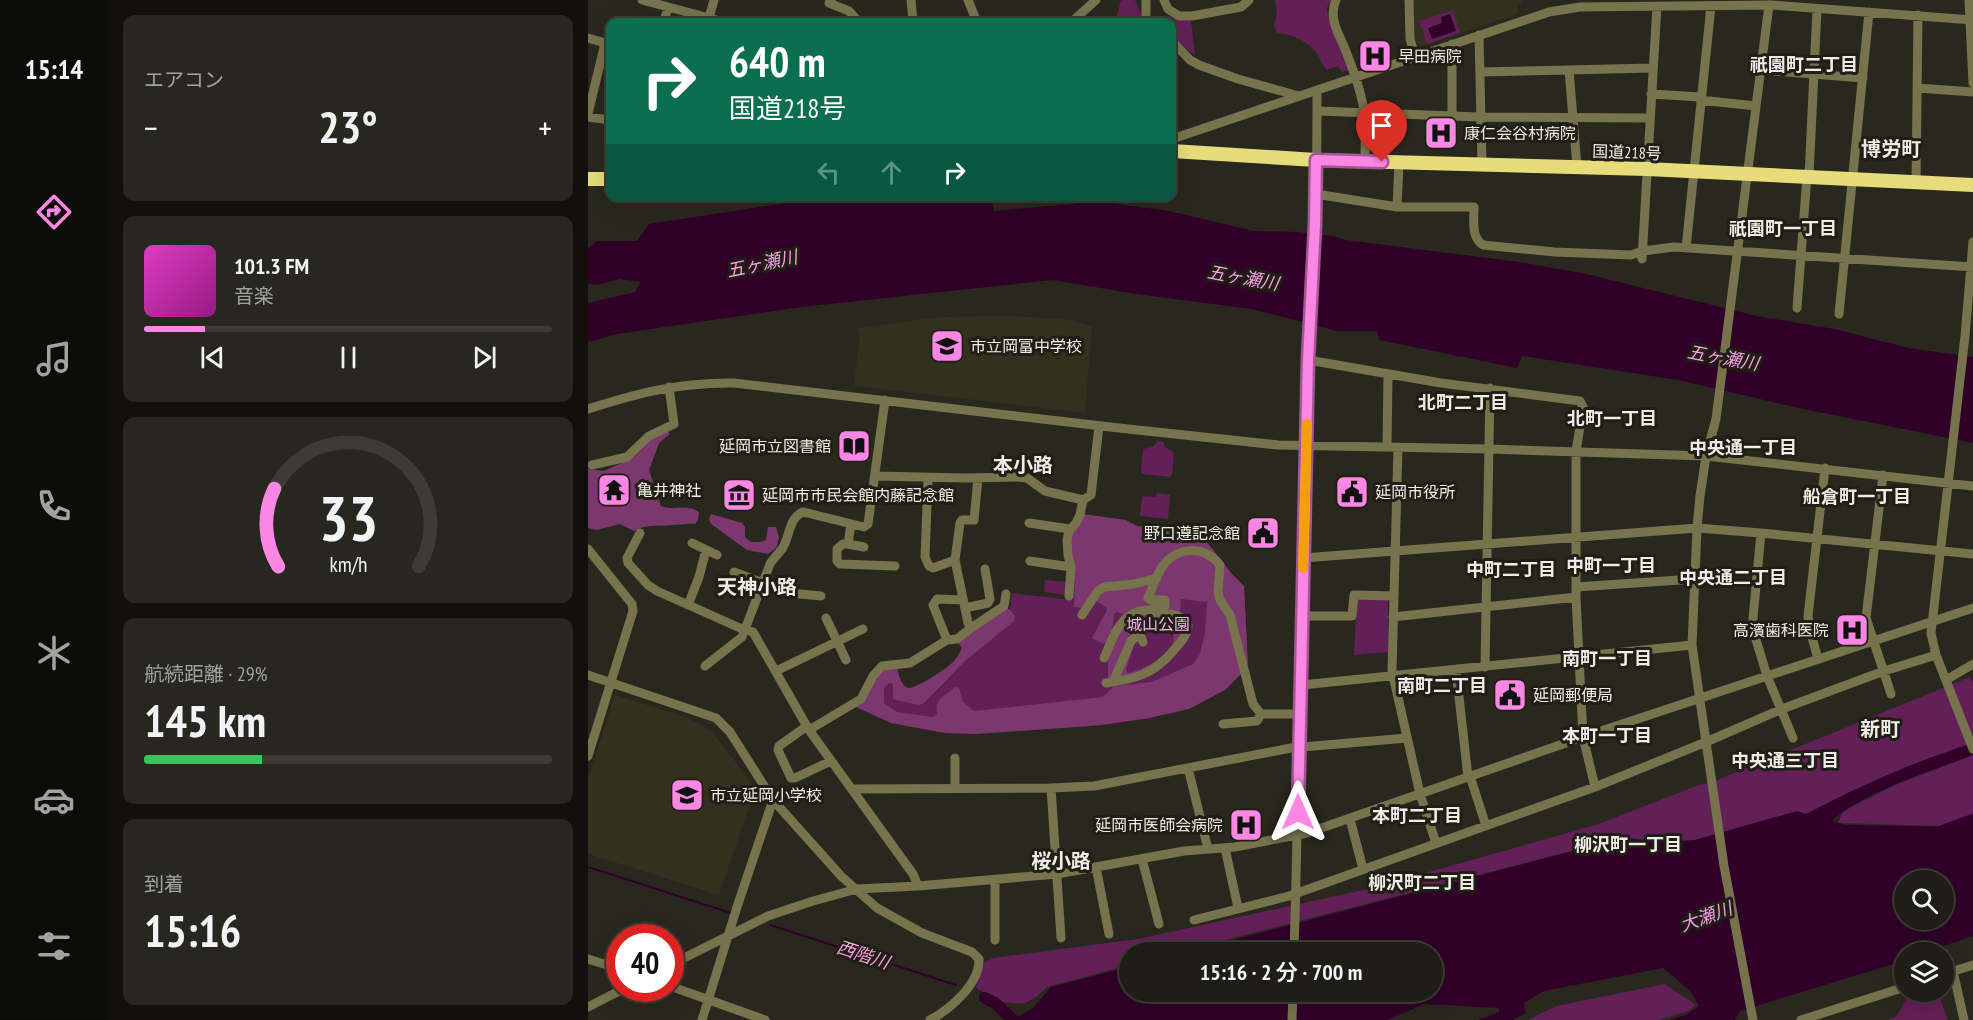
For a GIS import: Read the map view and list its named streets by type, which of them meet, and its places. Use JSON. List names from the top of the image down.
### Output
{
  "streets": {
    "highway": ["国道218号"]
  },
  "districts": [
    "祇園町二丁目",
    "博労町",
    "祇園町一丁目",
    "北町二丁目",
    "北町一丁目",
    "中央通一丁目",
    "本小路",
    "船倉町一丁目",
    "中町一丁目",
    "中町二丁目",
    "中央通二丁目",
    "天神小路",
    "南町一丁目",
    "南町二丁目",
    "新町",
    "本町一丁目",
    "中央通三丁目",
    "本町二丁目",
    "柳沢町一丁目",
    "桜小路",
    "柳沢町二丁目"
  ],
  "water": ["五ヶ瀬川", "大瀬川", "西階川"],
  "parks": ["城山公園"],
  "places": {
    "hospital": [
      "早田病院",
      "康仁会谷村病院",
      "高濱歯科医院",
      "延岡市医師会病院"
    ],
    "school or university": ["市立岡富中学校", "市立延岡小学校"],
    "library": ["延岡市立図書館"],
    "temple": ["亀井神社"],
    "public building": ["延岡市役所", "野口遵記念館", "延岡郵便局"],
    "museum": ["延岡市市民会館内藤記念館"]
  },
  "page": {
    "tabs": "15:14",
    "tile": [
      "エアコン",
      ["航続距離 · 29%", "145 km"],
      ["到着", "15:16"]
    ],
    "turn": ["640 m", "国道218号"],
    "heat": ["−", "23°", "+"],
    "song": ["101.3 FM", "音楽"],
    "limit": "40",
    "trip": "15:16 · 2 分 · 700 m",
    "gauge": ["33", "km/h"]
  }
}
